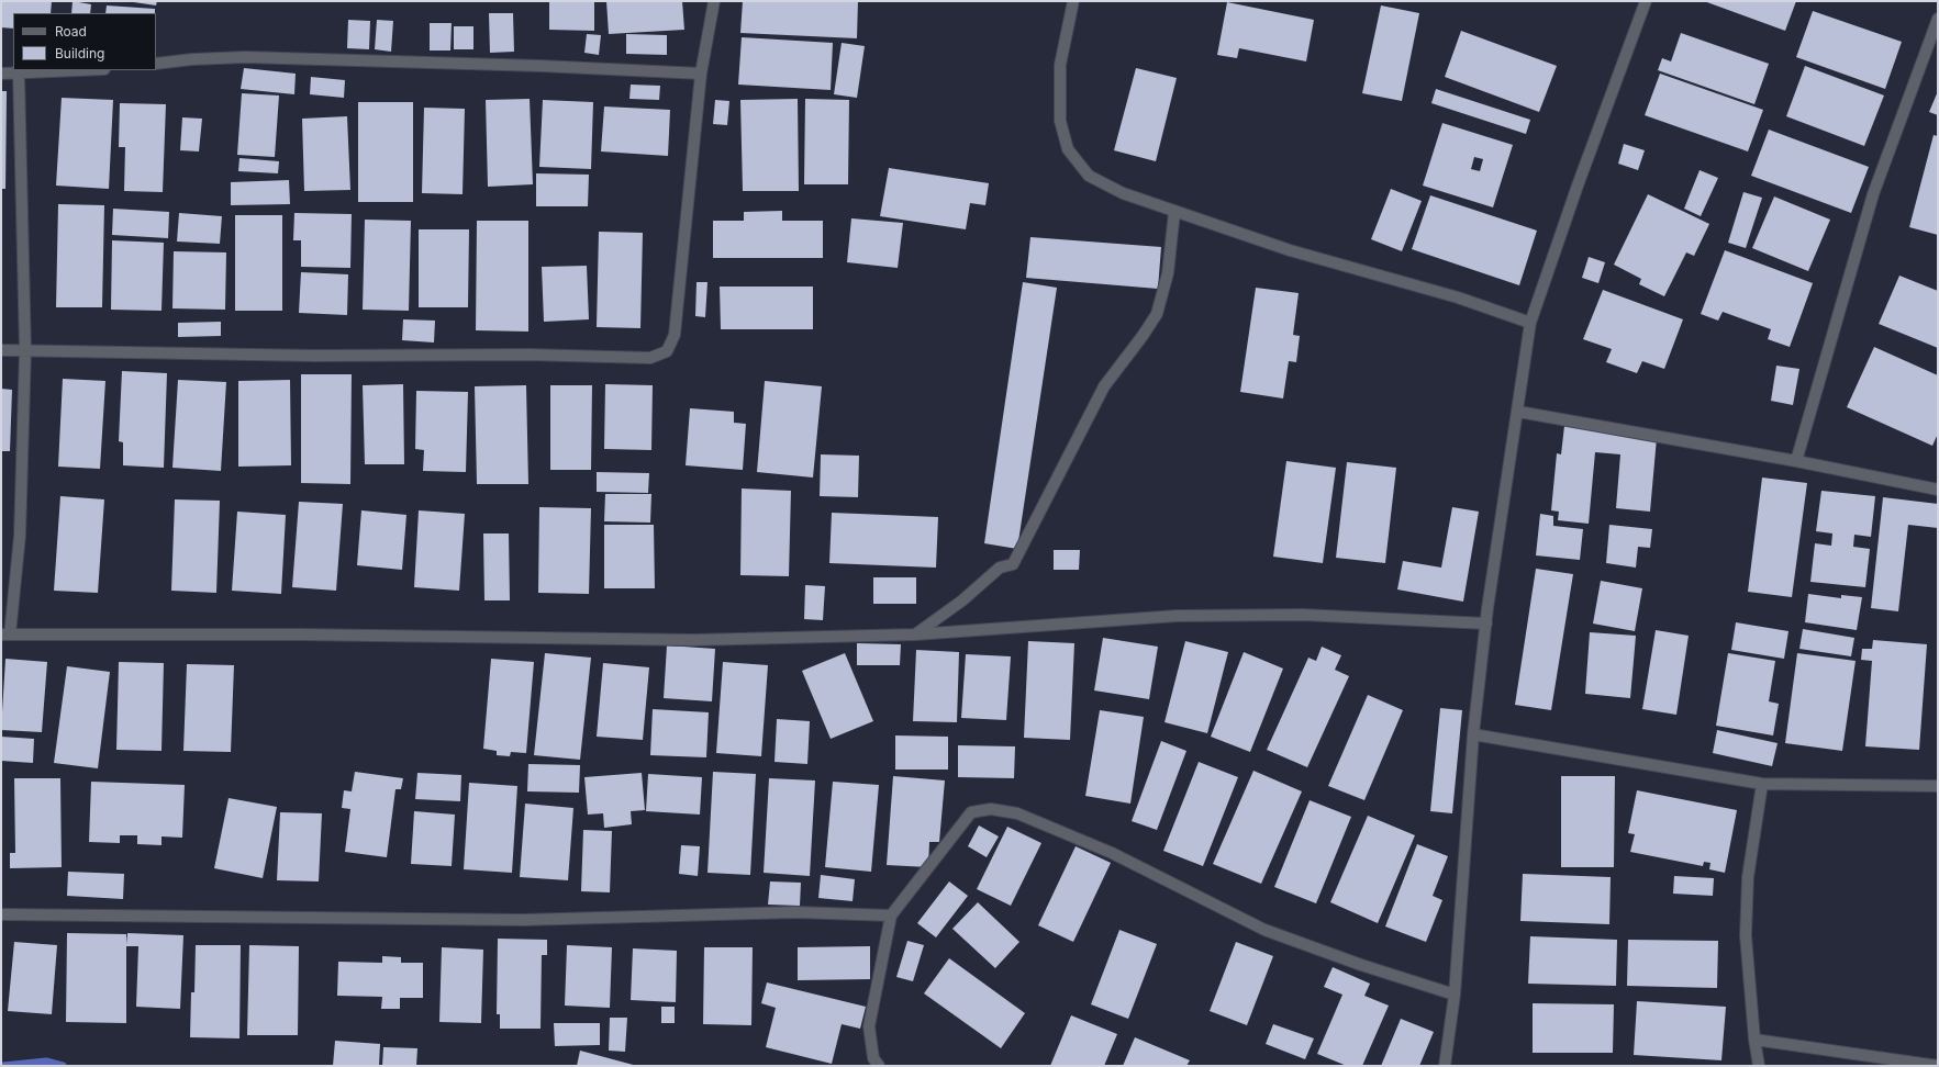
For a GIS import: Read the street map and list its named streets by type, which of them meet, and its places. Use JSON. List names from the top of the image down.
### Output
{
  "legend": ["Road", "Building"]
}
